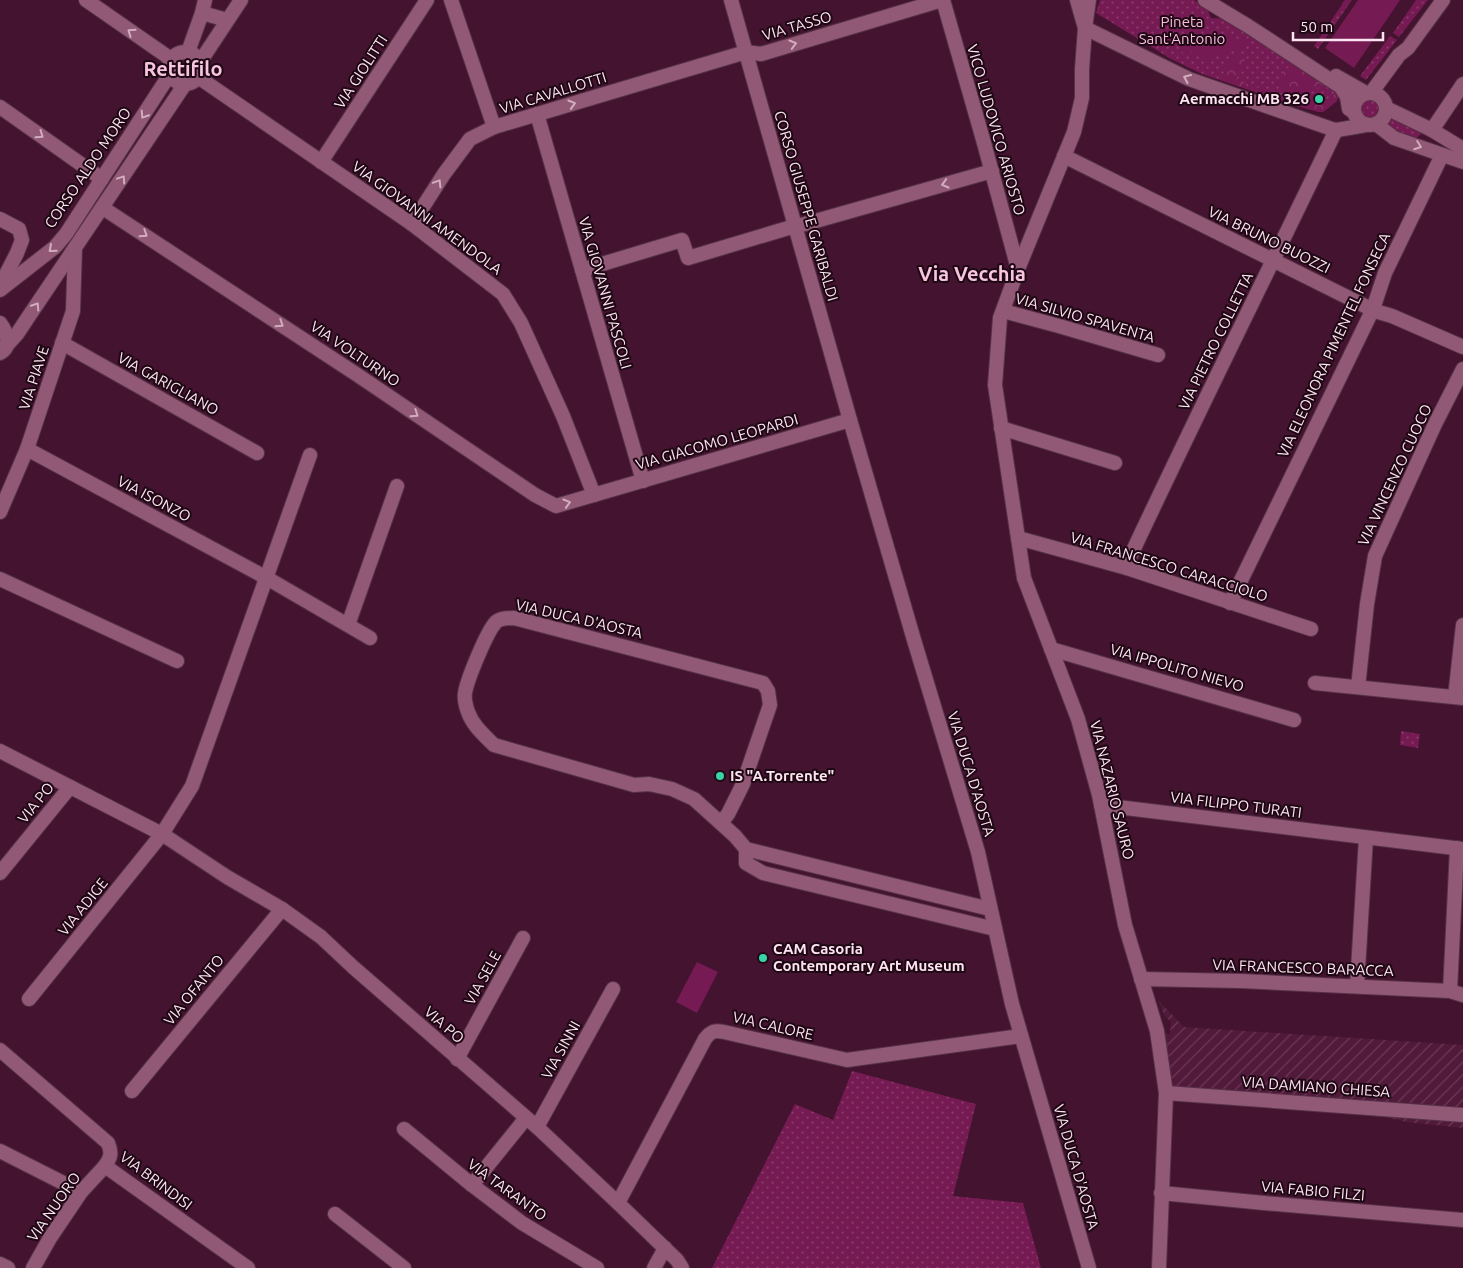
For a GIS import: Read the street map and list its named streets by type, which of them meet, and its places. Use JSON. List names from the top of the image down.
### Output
{
  "streets": {
    "street": [
      "VIA TASSO",
      "VIA GIOLITTI",
      "VIA CAVALLOTTI",
      "VICO LUDOVICO ARIOSTO",
      "CORSO ALDO MORO",
      "CORSO GIUSEPPE GARIBALDI",
      "VIA GIOVANNI AMENDOLA",
      "VIA BRUNO BUOZZI",
      "VIA GIOVANNI PASCOLI",
      "VIA SILVIO SPAVENTA",
      "VIA PIETRO COLLETTA",
      "VIA ELEONORA PIMENTEL FONSECA",
      "VIA VOLTURNO",
      "VIA PIAVE",
      "VIA GARIGLIANO",
      "VIA GIACOMO LEOPARDI",
      "VIA VINCENZO CUOCO",
      "VIA ISONZO",
      "VIA FRANCESCO CARACCIOLO",
      "VIA DUCA D'AOSTA",
      "VIA IPPOLITO NIEVO",
      "VIA NAZARIO SAURO",
      "VIA PO",
      "VIA FILIPPO TURATI",
      "VIA ADIGE",
      "VIA FRANCESCO BARACCA",
      "VIA SELE",
      "VIA OFANTO",
      "VIA CALORE",
      "VIA SINNI",
      "VIA DAMIANO CHIESA",
      "VIA BRINDISI",
      "VIA TARANTO",
      "VIA FABIO FILZI",
      "VIA NUORO"
    ]
  },
  "crossings": [
    ["VIA TASSO", "VIA CAVALLOTTI"],
    ["VIA TASSO", "VICO LUDOVICO ARIOSTO"],
    ["VIA TASSO", "CORSO GIUSEPPE GARIBALDI"],
    ["VIA GIOLITTI", "VIA GIOVANNI AMENDOLA"],
    ["VIA CAVALLOTTI", "CORSO GIUSEPPE GARIBALDI"],
    ["VIA CAVALLOTTI", "VIA GIOVANNI AMENDOLA"],
    ["VIA CAVALLOTTI", "VIA GIOVANNI PASCOLI"],
    ["VICO LUDOVICO ARIOSTO", "VIA NAZARIO SAURO"],
    ["CORSO ALDO MORO", "VIA GIOVANNI AMENDOLA"],
    ["CORSO GIUSEPPE GARIBALDI", "VIA GIACOMO LEOPARDI"],
    ["CORSO GIUSEPPE GARIBALDI", "VIA DUCA D'AOSTA"],
    ["VIA GIOVANNI AMENDOLA", "VIA VOLTURNO"],
    ["VIA GIOVANNI AMENDOLA", "VIA GIACOMO LEOPARDI"],
    ["VIA BRUNO BUOZZI", "VIA PIETRO COLLETTA"],
    ["VIA BRUNO BUOZZI", "VIA ELEONORA PIMENTEL FONSECA"],
    ["VIA BRUNO BUOZZI", "VIA NAZARIO SAURO"],
    ["VIA GIOVANNI PASCOLI", "VIA GIACOMO LEOPARDI"],
    ["VIA SILVIO SPAVENTA", "VIA NAZARIO SAURO"],
    ["VIA PIETRO COLLETTA", "VIA FRANCESCO CARACCIOLO"],
    ["VIA ELEONORA PIMENTEL FONSECA", "VIA FRANCESCO CARACCIOLO"],
    ["VIA VOLTURNO", "VIA GIACOMO LEOPARDI"],
    ["VIA PIAVE", "VIA GARIGLIANO"],
    ["VIA PIAVE", "VIA ISONZO"],
    ["VIA GIACOMO LEOPARDI", "VIA DUCA D'AOSTA"],
    ["VIA FRANCESCO CARACCIOLO", "VIA NAZARIO SAURO"],
    ["VIA DUCA D'AOSTA", "VIA CALORE"],
    ["VIA IPPOLITO NIEVO", "VIA NAZARIO SAURO"],
    ["VIA NAZARIO SAURO", "VIA FILIPPO TURATI"],
    ["VIA NAZARIO SAURO", "VIA FRANCESCO BARACCA"],
    ["VIA NAZARIO SAURO", "VIA DAMIANO CHIESA"],
    ["VIA NAZARIO SAURO", "VIA FABIO FILZI"],
    ["VIA PO", "VIA ADIGE"],
    ["VIA PO", "VIA SELE"],
    ["VIA PO", "VIA OFANTO"],
    ["VIA PO", "VIA CALORE"],
    ["VIA PO", "VIA SINNI"],
    ["VIA BRINDISI", "VIA NUORO"]
  ],
  "one_way": ["VIA TASSO", "VIA CAVALLOTTI", "VIA VOLTURNO"],
  "districts": ["Rettifilo", "Via Vecchia"],
  "parks": ["Pineta Sant'Antonio"],
  "places": ["Aermacchi MB 326", "IS \"A.Torrente\"", "CAM Casoria Contemporary Art Museum"],
  "scale_bar": "50 m"
}
